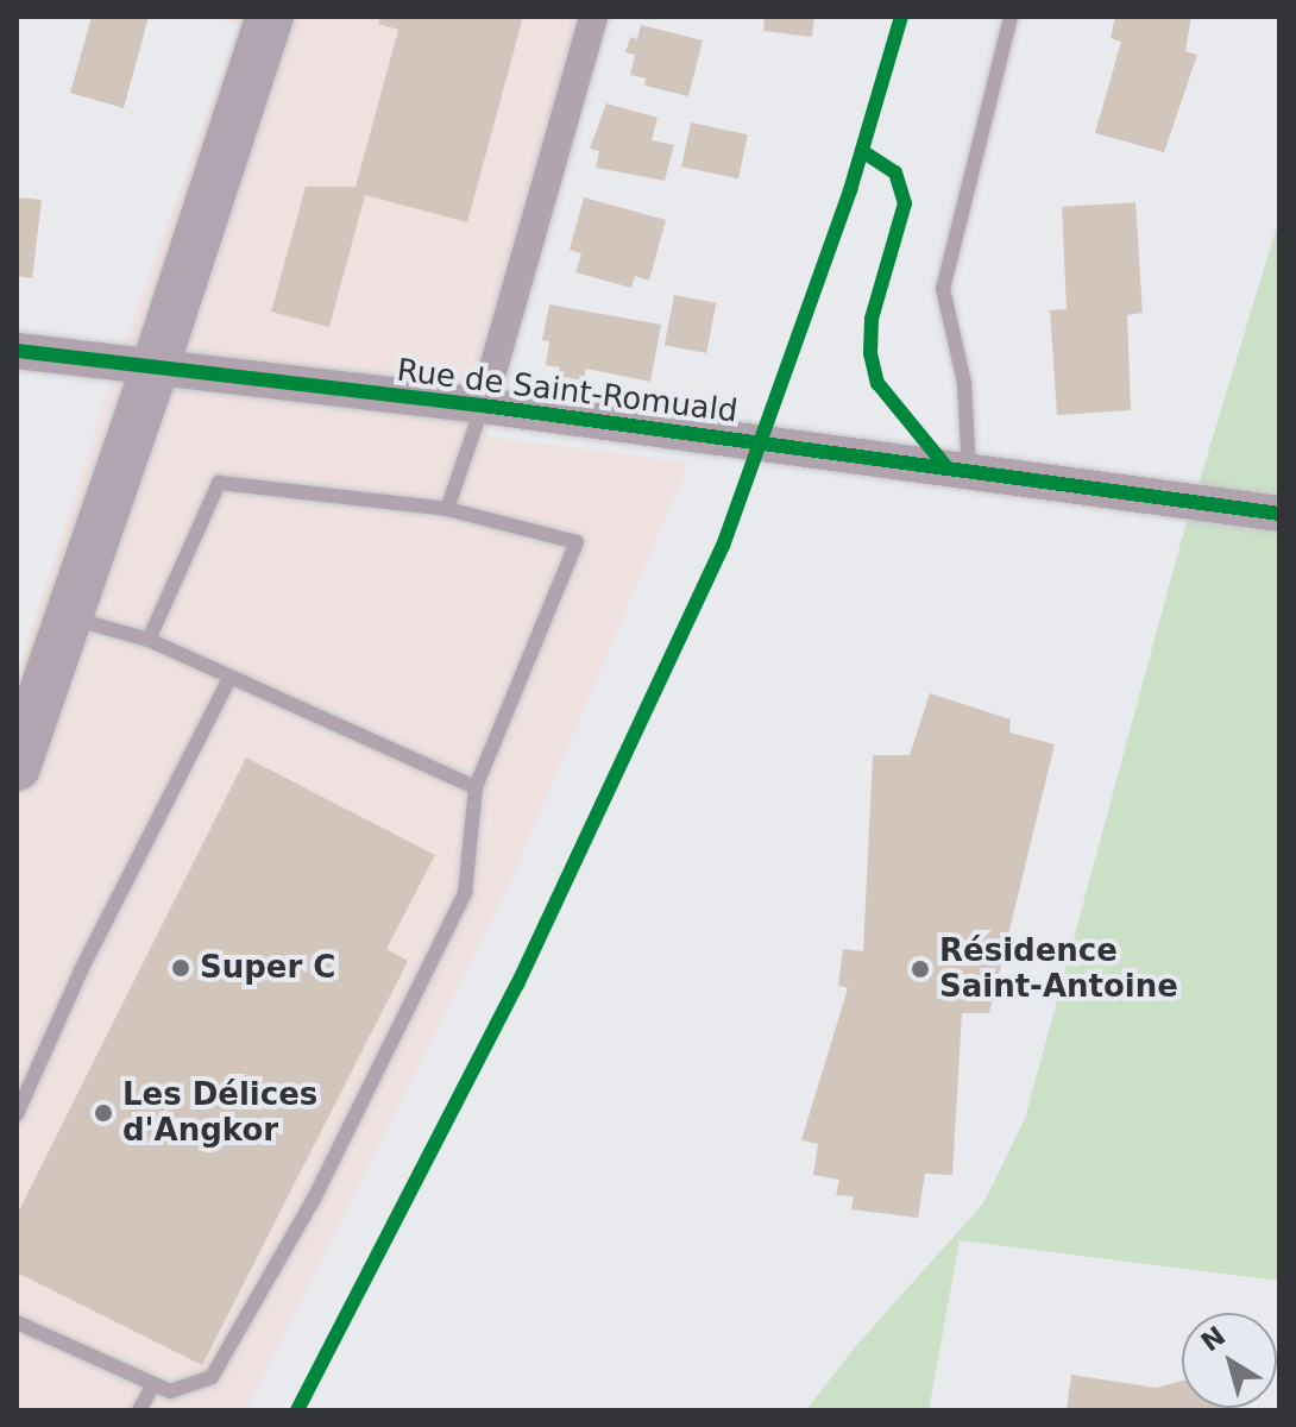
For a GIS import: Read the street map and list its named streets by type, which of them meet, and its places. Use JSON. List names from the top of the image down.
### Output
{
  "streets": {
    "street": ["Rue de Saint-Romuald"]
  },
  "places": ["Super C", "Résidence Saint-Antoine", "Les Délices d'Angkor"],
  "north": "top left"
}
